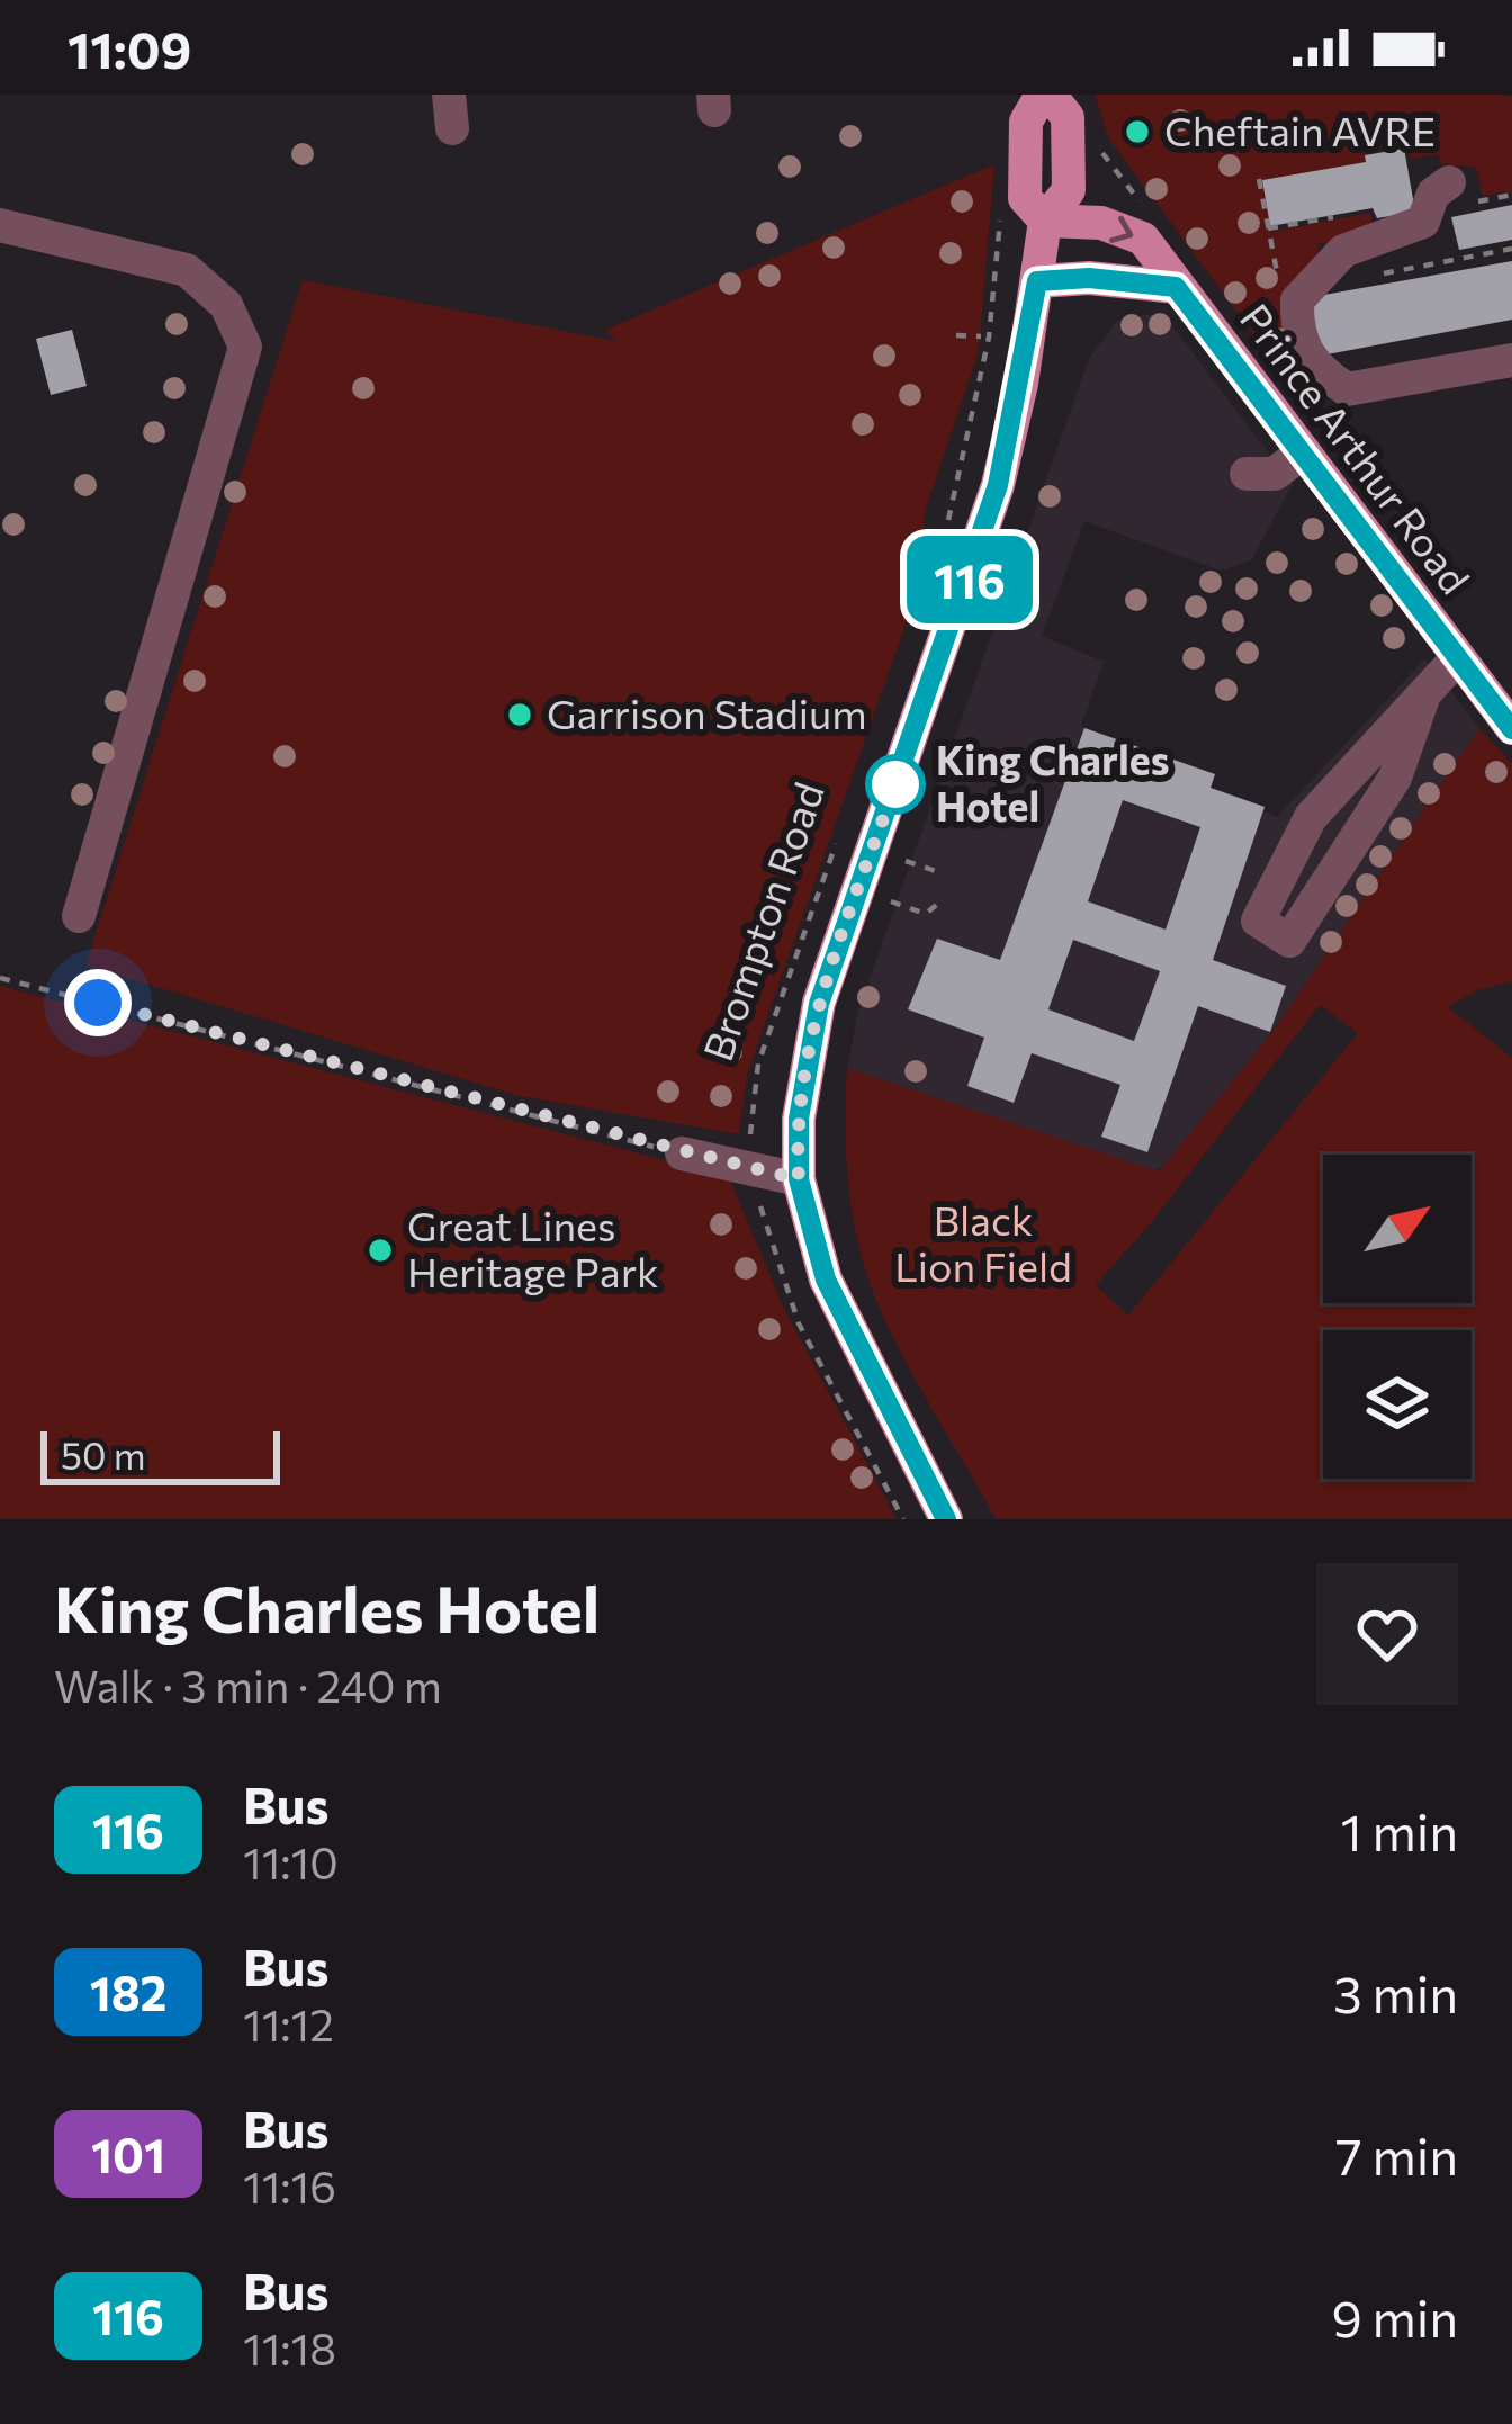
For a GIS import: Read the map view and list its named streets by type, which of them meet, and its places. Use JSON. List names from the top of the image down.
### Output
{
  "streets": {
    "main road": ["Prince Arthur Road", "Brompton Road"]
  },
  "crossings": [
    ["Prince Arthur Road", "Brompton Road"]
  ],
  "parks": ["Black Lion Field"],
  "places": [
    "Cheftain AVRE",
    "Garrison Stadium",
    "King Charles Hotel",
    "Great Lines Heritage Park"
  ],
  "lines": ["bus line 116"],
  "scale_bar": "50 m",
  "north": "top right",
  "page": {
    "status": "11:09",
    "on_map": "116",
    "scale": "50 m",
    "heading": ["King Charles Hotel", "Walk · 3 min · 240 m"],
    "list": [
      {
        "mark": "116",
        "name": "Bus",
        "note": "11:10",
        "value": "1 min"
      },
      {
        "mark": "182",
        "name": "Bus",
        "note": "11:12",
        "value": "3 min"
      },
      {
        "mark": "101",
        "name": "Bus",
        "note": "11:16",
        "value": "7 min"
      },
      {
        "mark": "116",
        "name": "Bus",
        "note": "11:18",
        "value": "9 min"
      }
    ]
  }
}
